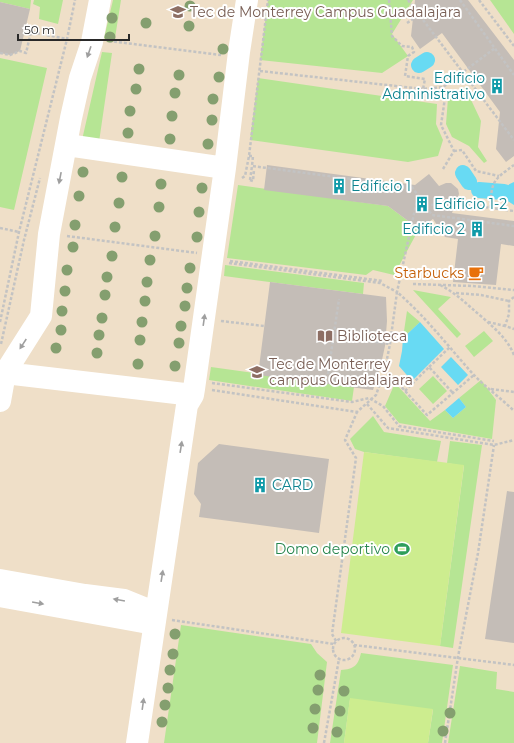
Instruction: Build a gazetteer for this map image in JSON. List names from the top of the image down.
{
  "places": {
    "school or university": ["Tec de Monterrey Campus Guadalajara", "Tec de Monterrey campus Guadalajara"],
    "building": [
      "Edificio Administrativo",
      "Edificio 1",
      "Edificio 1-2",
      "Edificio 2",
      "CARD"
    ],
    "cafe": ["Starbucks"],
    "library": ["Biblioteca"],
    "sports": ["Domo deportivo"]
  },
  "scale_bar": "50 m"
}
